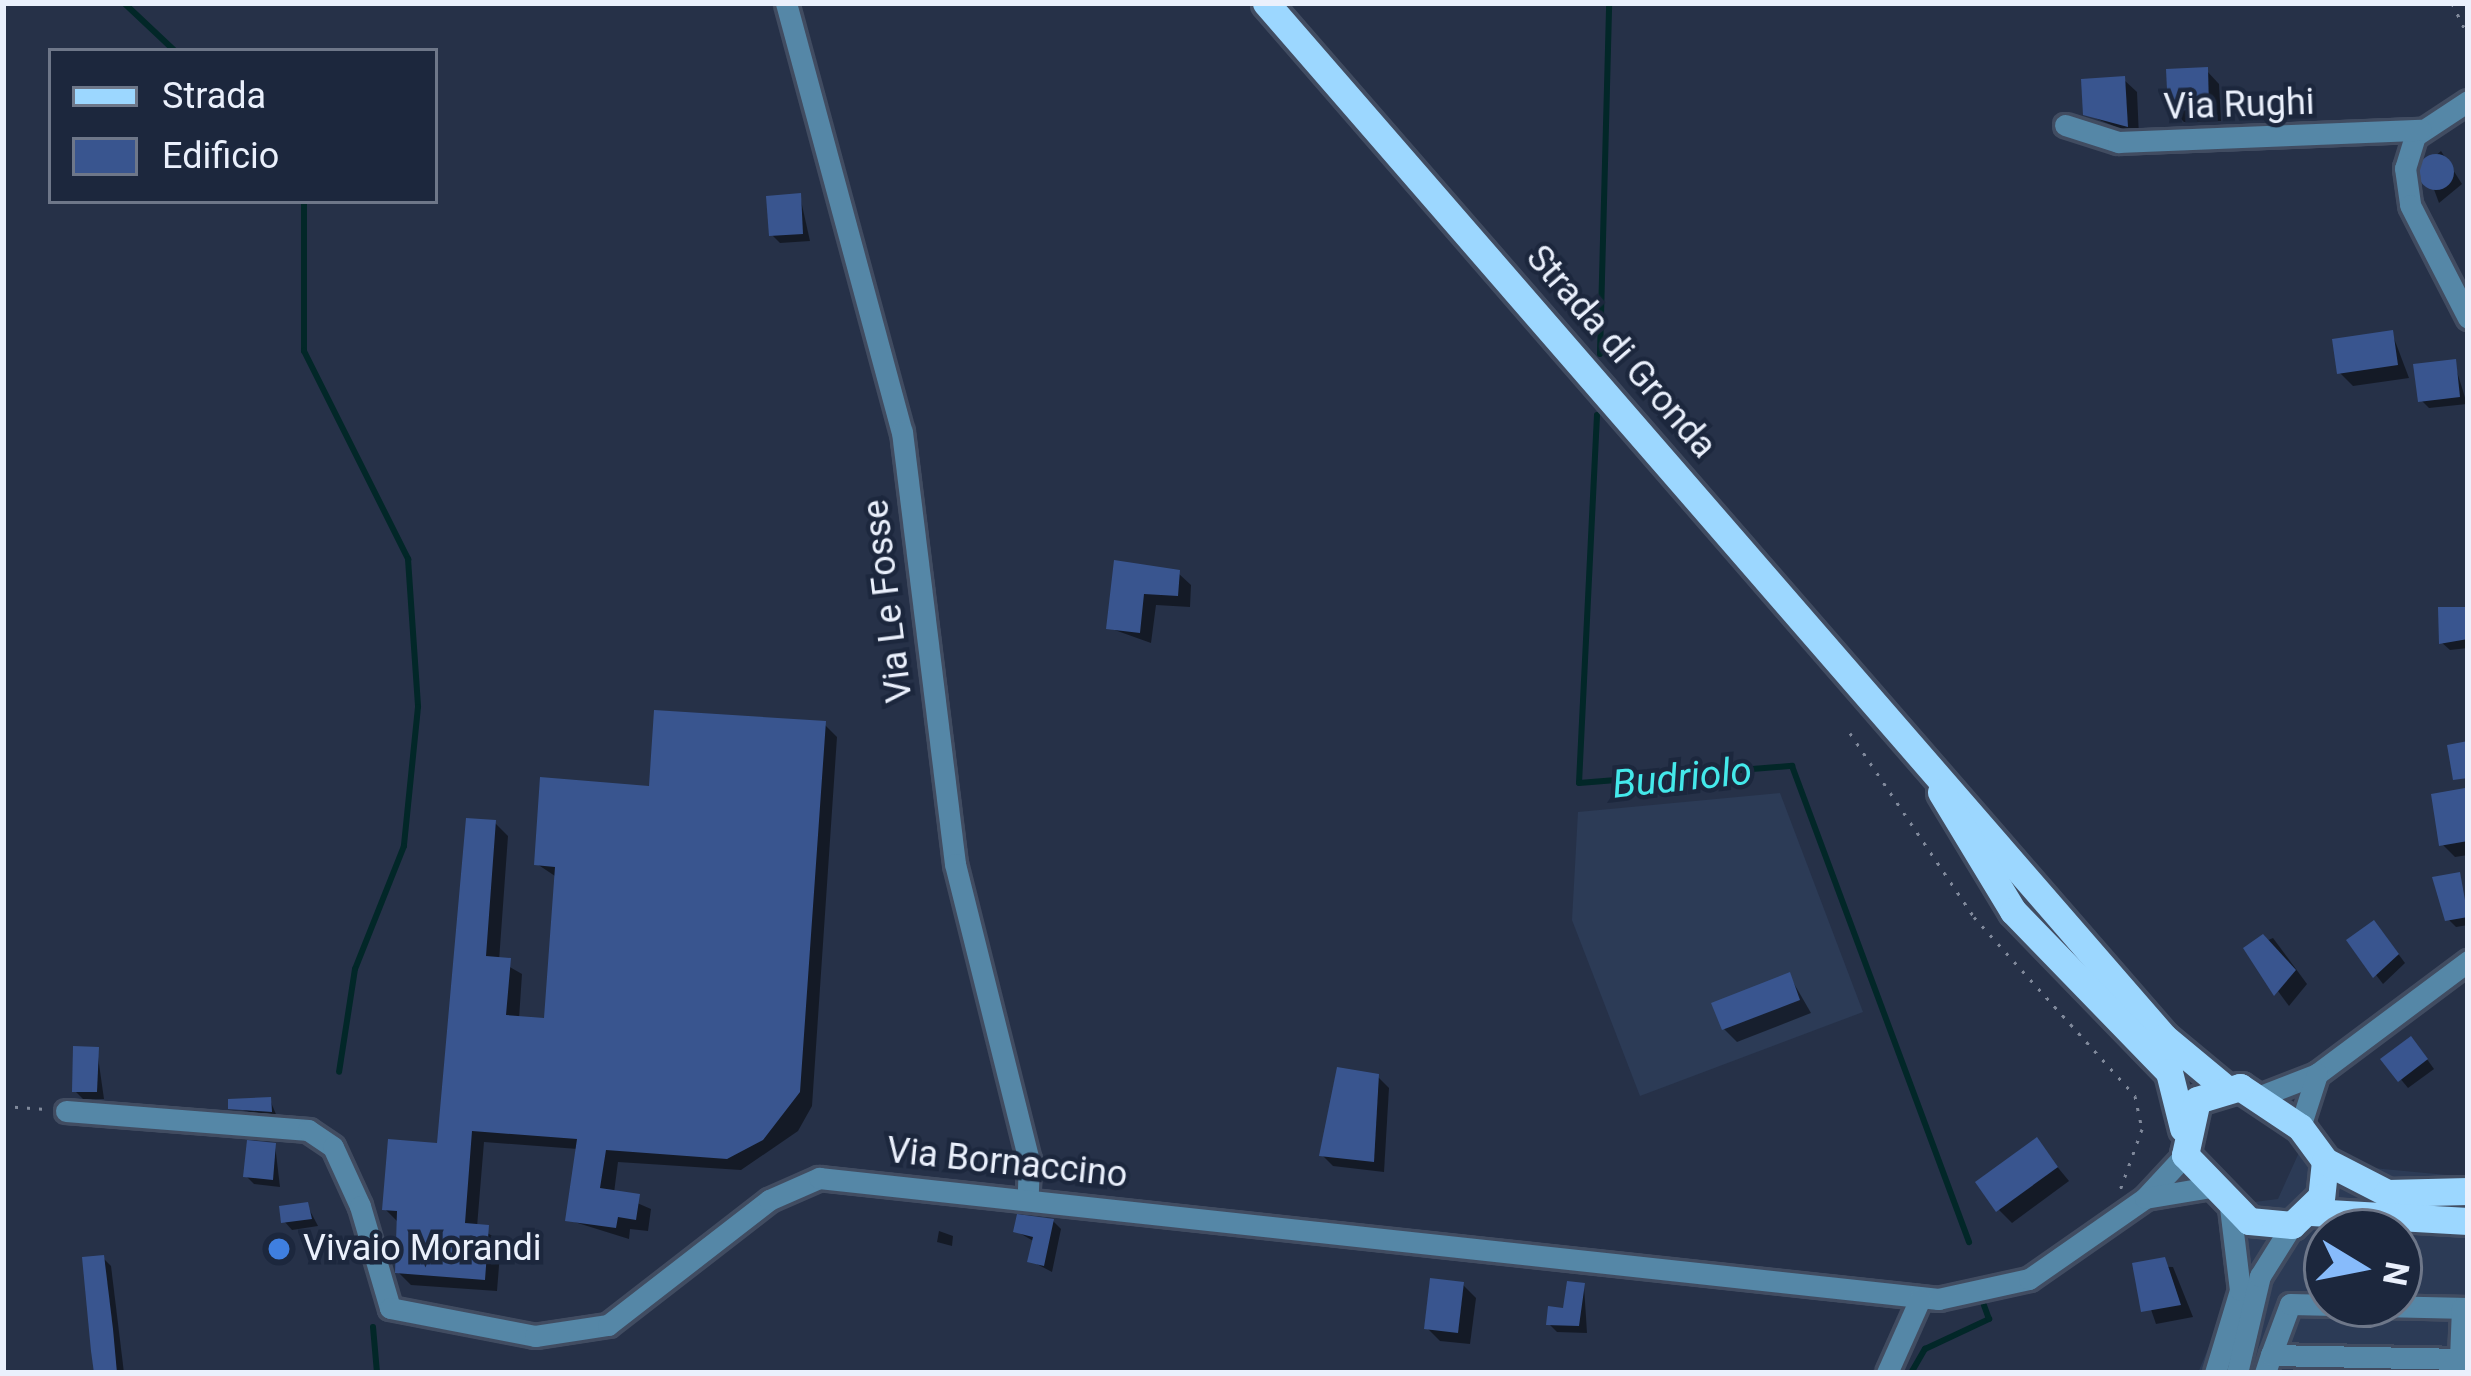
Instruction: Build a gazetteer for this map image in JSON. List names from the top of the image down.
{
  "streets": {
    "main road": ["Strada di Gronda"],
    "street": ["Via Rughi", "Via Le Fosse", "Via Bornaccino"]
  },
  "crossings": [
    ["Strada di Gronda", "Via Bornaccino"],
    ["Via Le Fosse", "Via Bornaccino"]
  ],
  "water": ["Budriolo"],
  "places": ["Vivaio Morandi"],
  "legend": ["Strada", "Edificio"],
  "north": "right"
}
